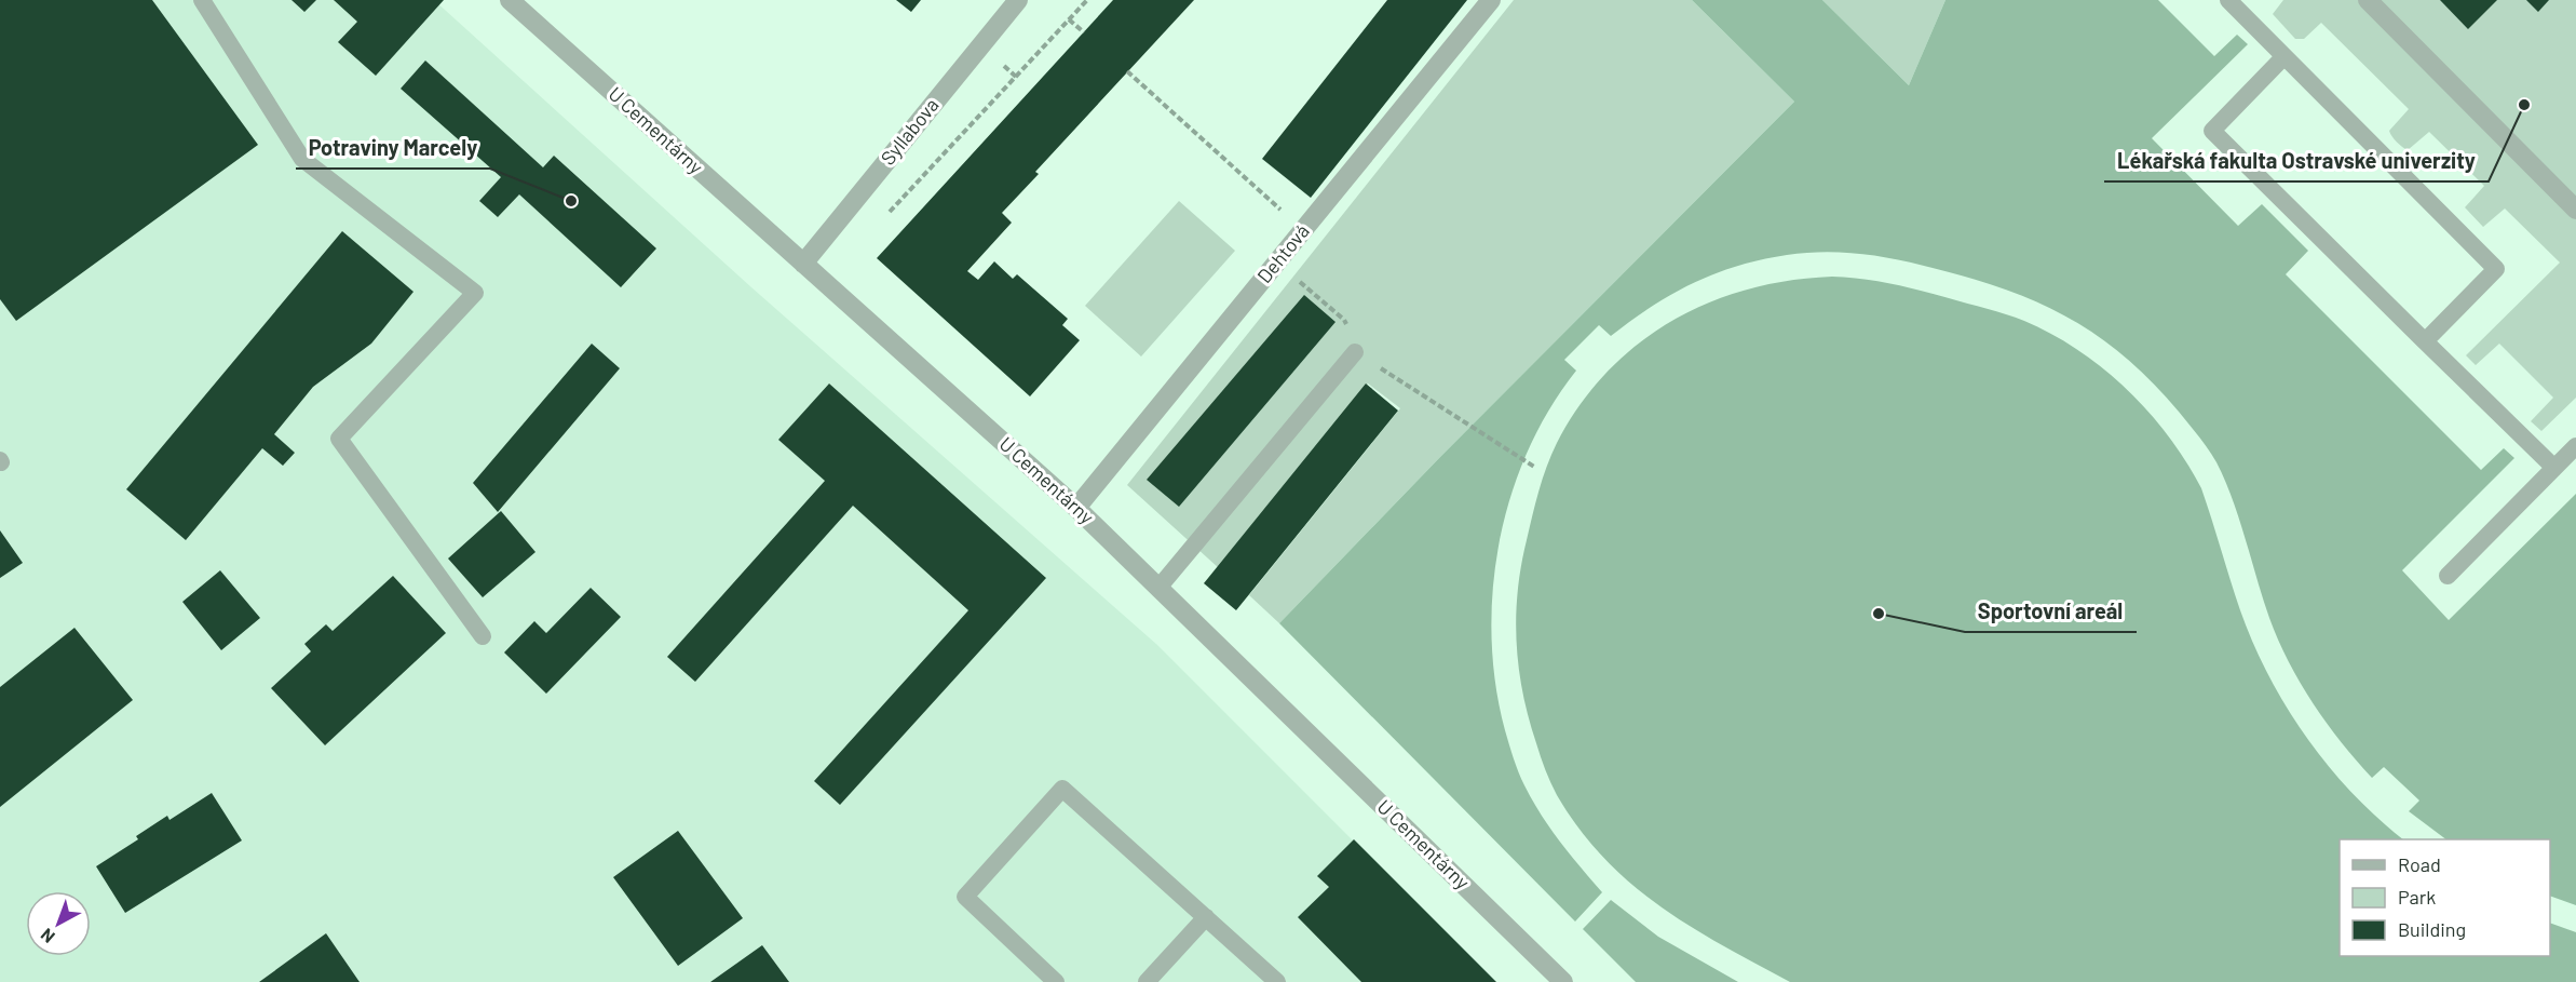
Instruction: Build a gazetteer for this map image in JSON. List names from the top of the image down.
{
  "streets": {
    "street": ["U Cementárny", "Syllabova", "Dehtová"]
  },
  "crossings": [
    ["U Cementárny", "Syllabova"],
    ["U Cementárny", "Dehtová"]
  ],
  "places": ["Lékařská fakulta Ostravské univerzity", "Potraviny Marcely", "Sportovní areál"],
  "legend": ["Road", "Park", "Building"],
  "north": "bottom left"
}
